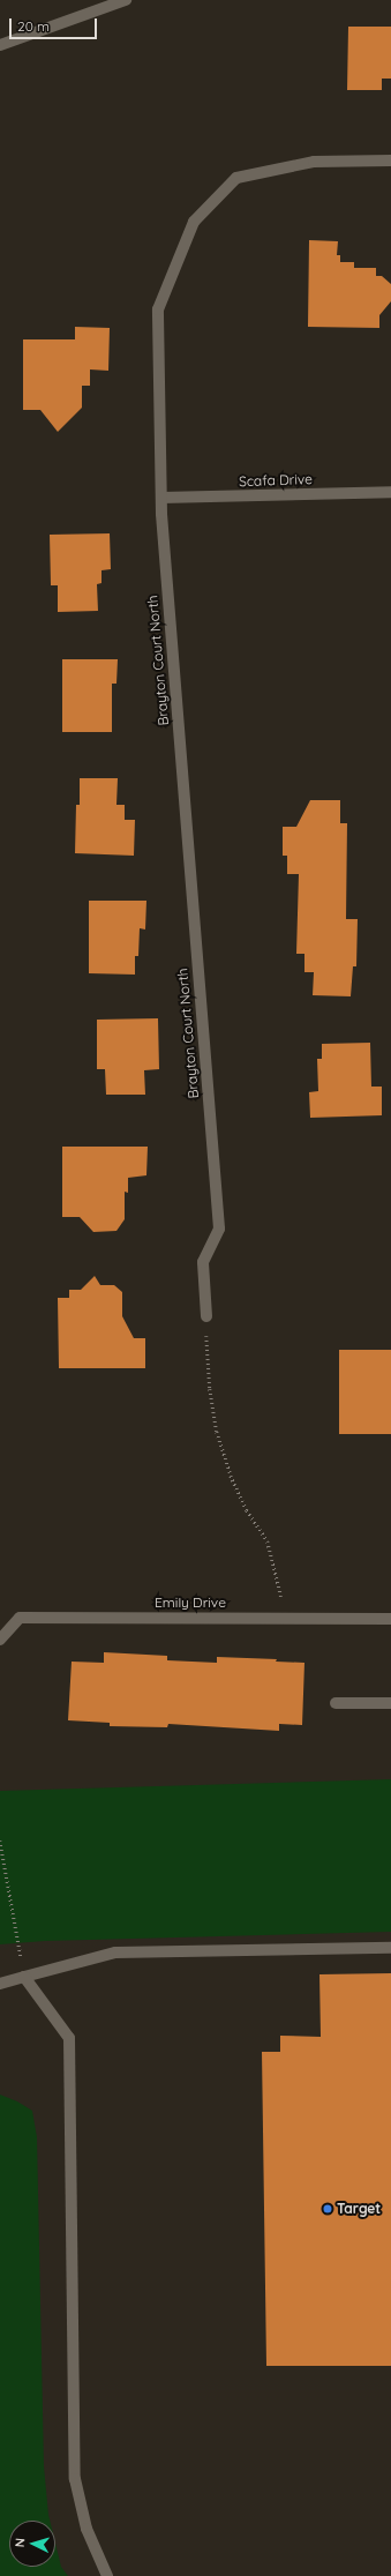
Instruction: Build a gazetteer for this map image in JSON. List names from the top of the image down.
{
  "streets": {
    "street": ["Scafa Drive", "Brayton Court North", "Emily Drive"]
  },
  "crossings": [
    ["Scafa Drive", "Brayton Court North"]
  ],
  "places": ["Target"],
  "scale_bar": "20 m",
  "north": "left"
}
